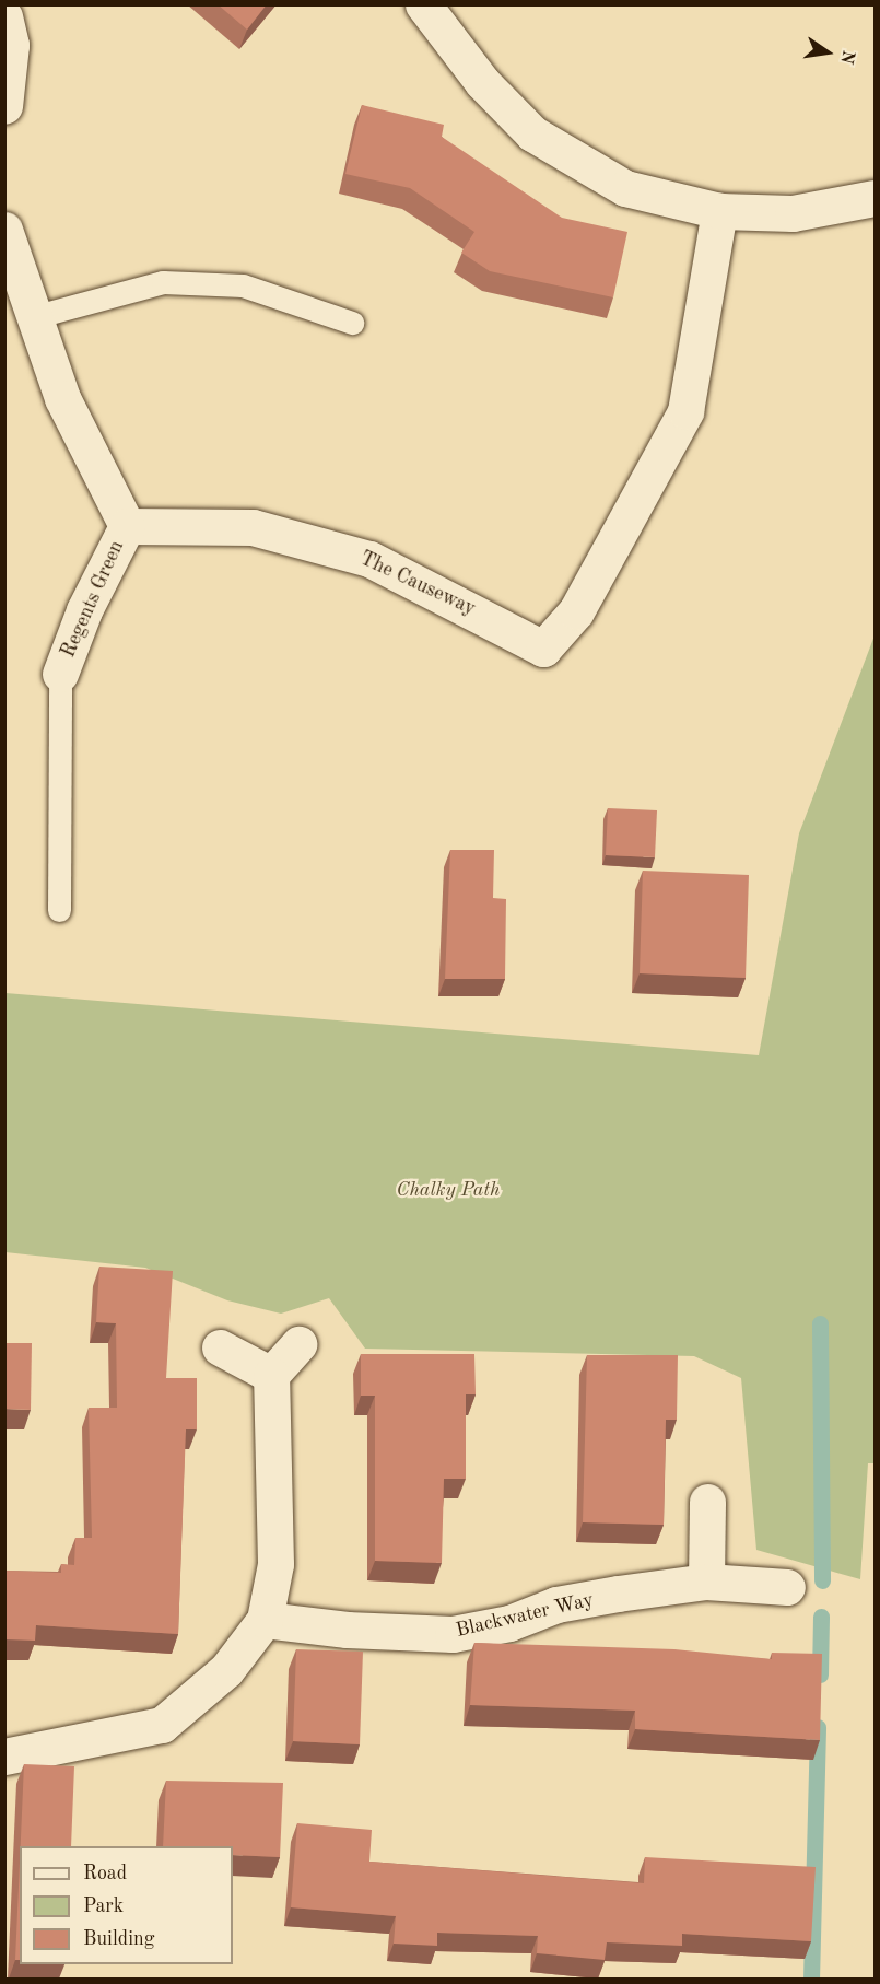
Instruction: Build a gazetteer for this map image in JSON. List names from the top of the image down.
{
  "streets": {
    "street": ["The Causeway", "Regents Green", "Blackwater Way"]
  },
  "crossings": [
    ["The Causeway", "Regents Green"]
  ],
  "parks": ["Chalky Path"],
  "legend": ["Road", "Park", "Building"],
  "north": "right"
}
